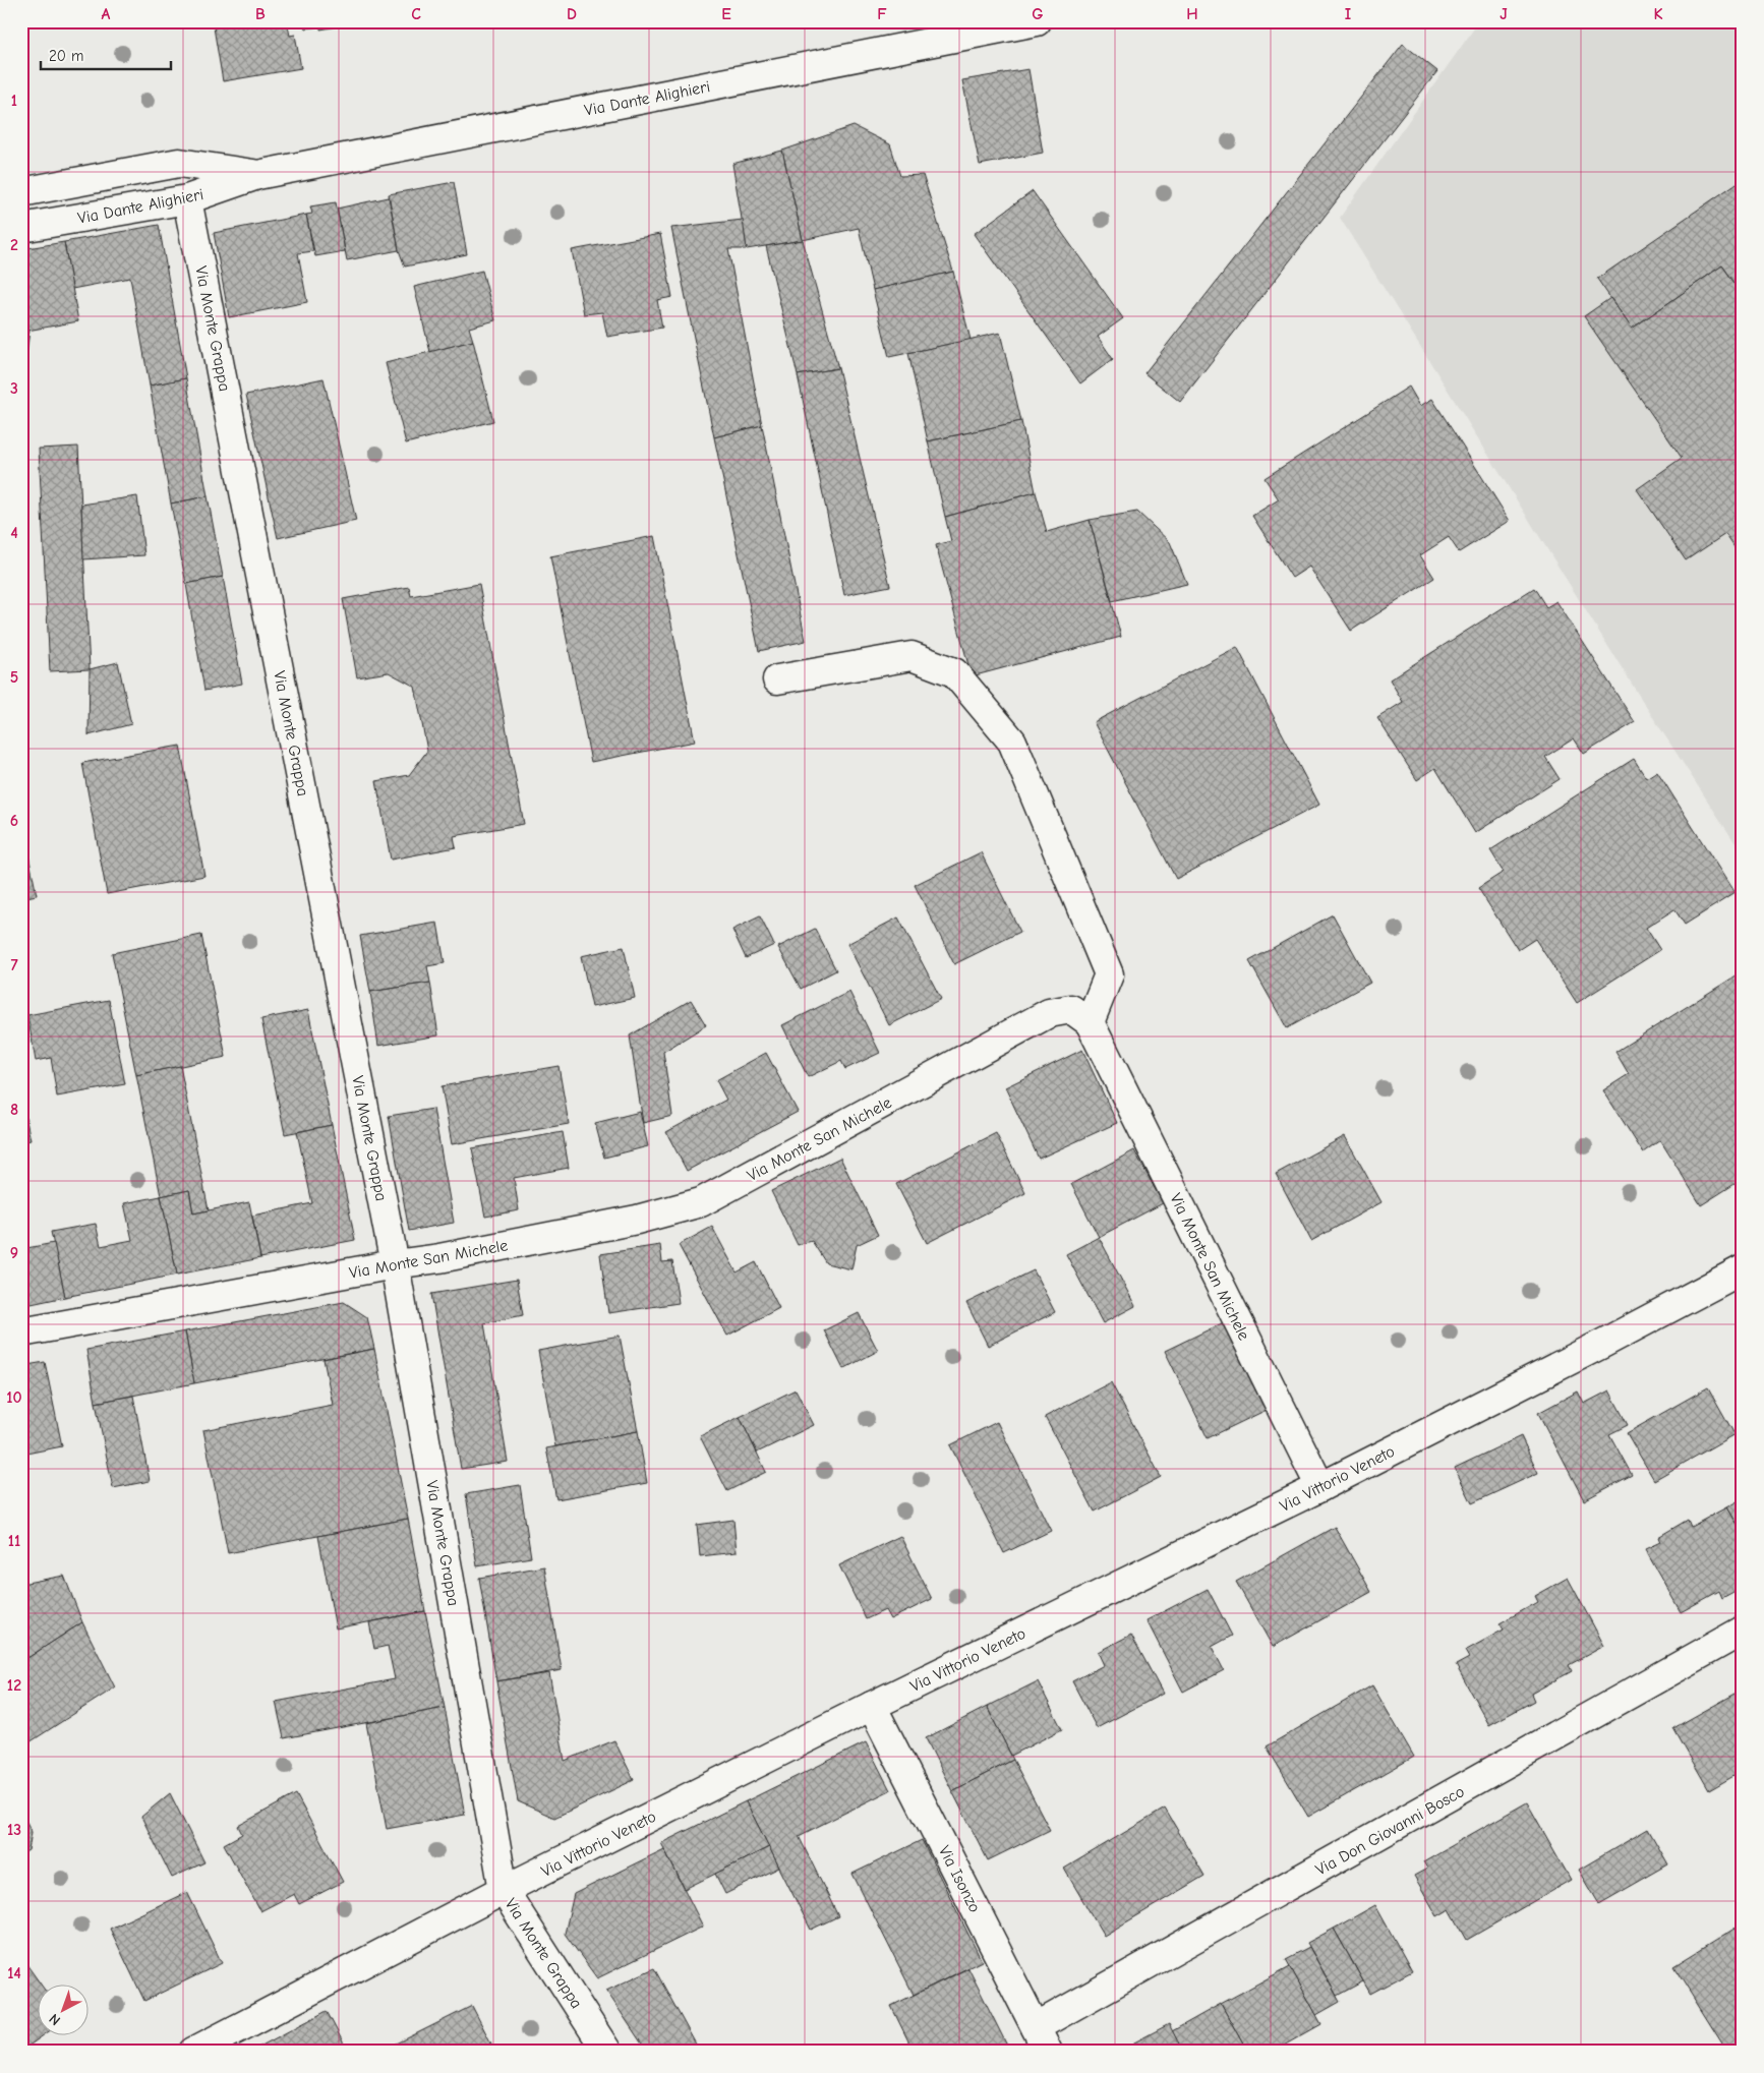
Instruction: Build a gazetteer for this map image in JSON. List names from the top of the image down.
{
  "streets": {
    "street": [
      "Via Dante Alighieri",
      "Via Monte Grappa",
      "Via Monte San Michele",
      "Via Vittorio Veneto",
      "Via Don Giovanni Bosco",
      "Via Isonzo"
    ]
  },
  "crossings": [
    ["Via Dante Alighieri", "Via Monte Grappa"],
    ["Via Monte Grappa", "Via Monte San Michele"],
    ["Via Monte Grappa", "Via Vittorio Veneto"],
    ["Via Monte San Michele", "Via Vittorio Veneto"],
    ["Via Vittorio Veneto", "Via Isonzo"],
    ["Via Don Giovanni Bosco", "Via Isonzo"]
  ],
  "scale_bar": "20 m",
  "north": "bottom left",
  "grid": {
    "columns": [
      "A",
      "B",
      "C",
      "D",
      "E",
      "F",
      "G",
      "H",
      "I",
      "J",
      "K"
    ],
    "rows": [
      "1",
      "2",
      "3",
      "4",
      "5",
      "6",
      "7",
      "8",
      "9",
      "10",
      "11",
      "12",
      "13",
      "14"
    ]
  }
}
